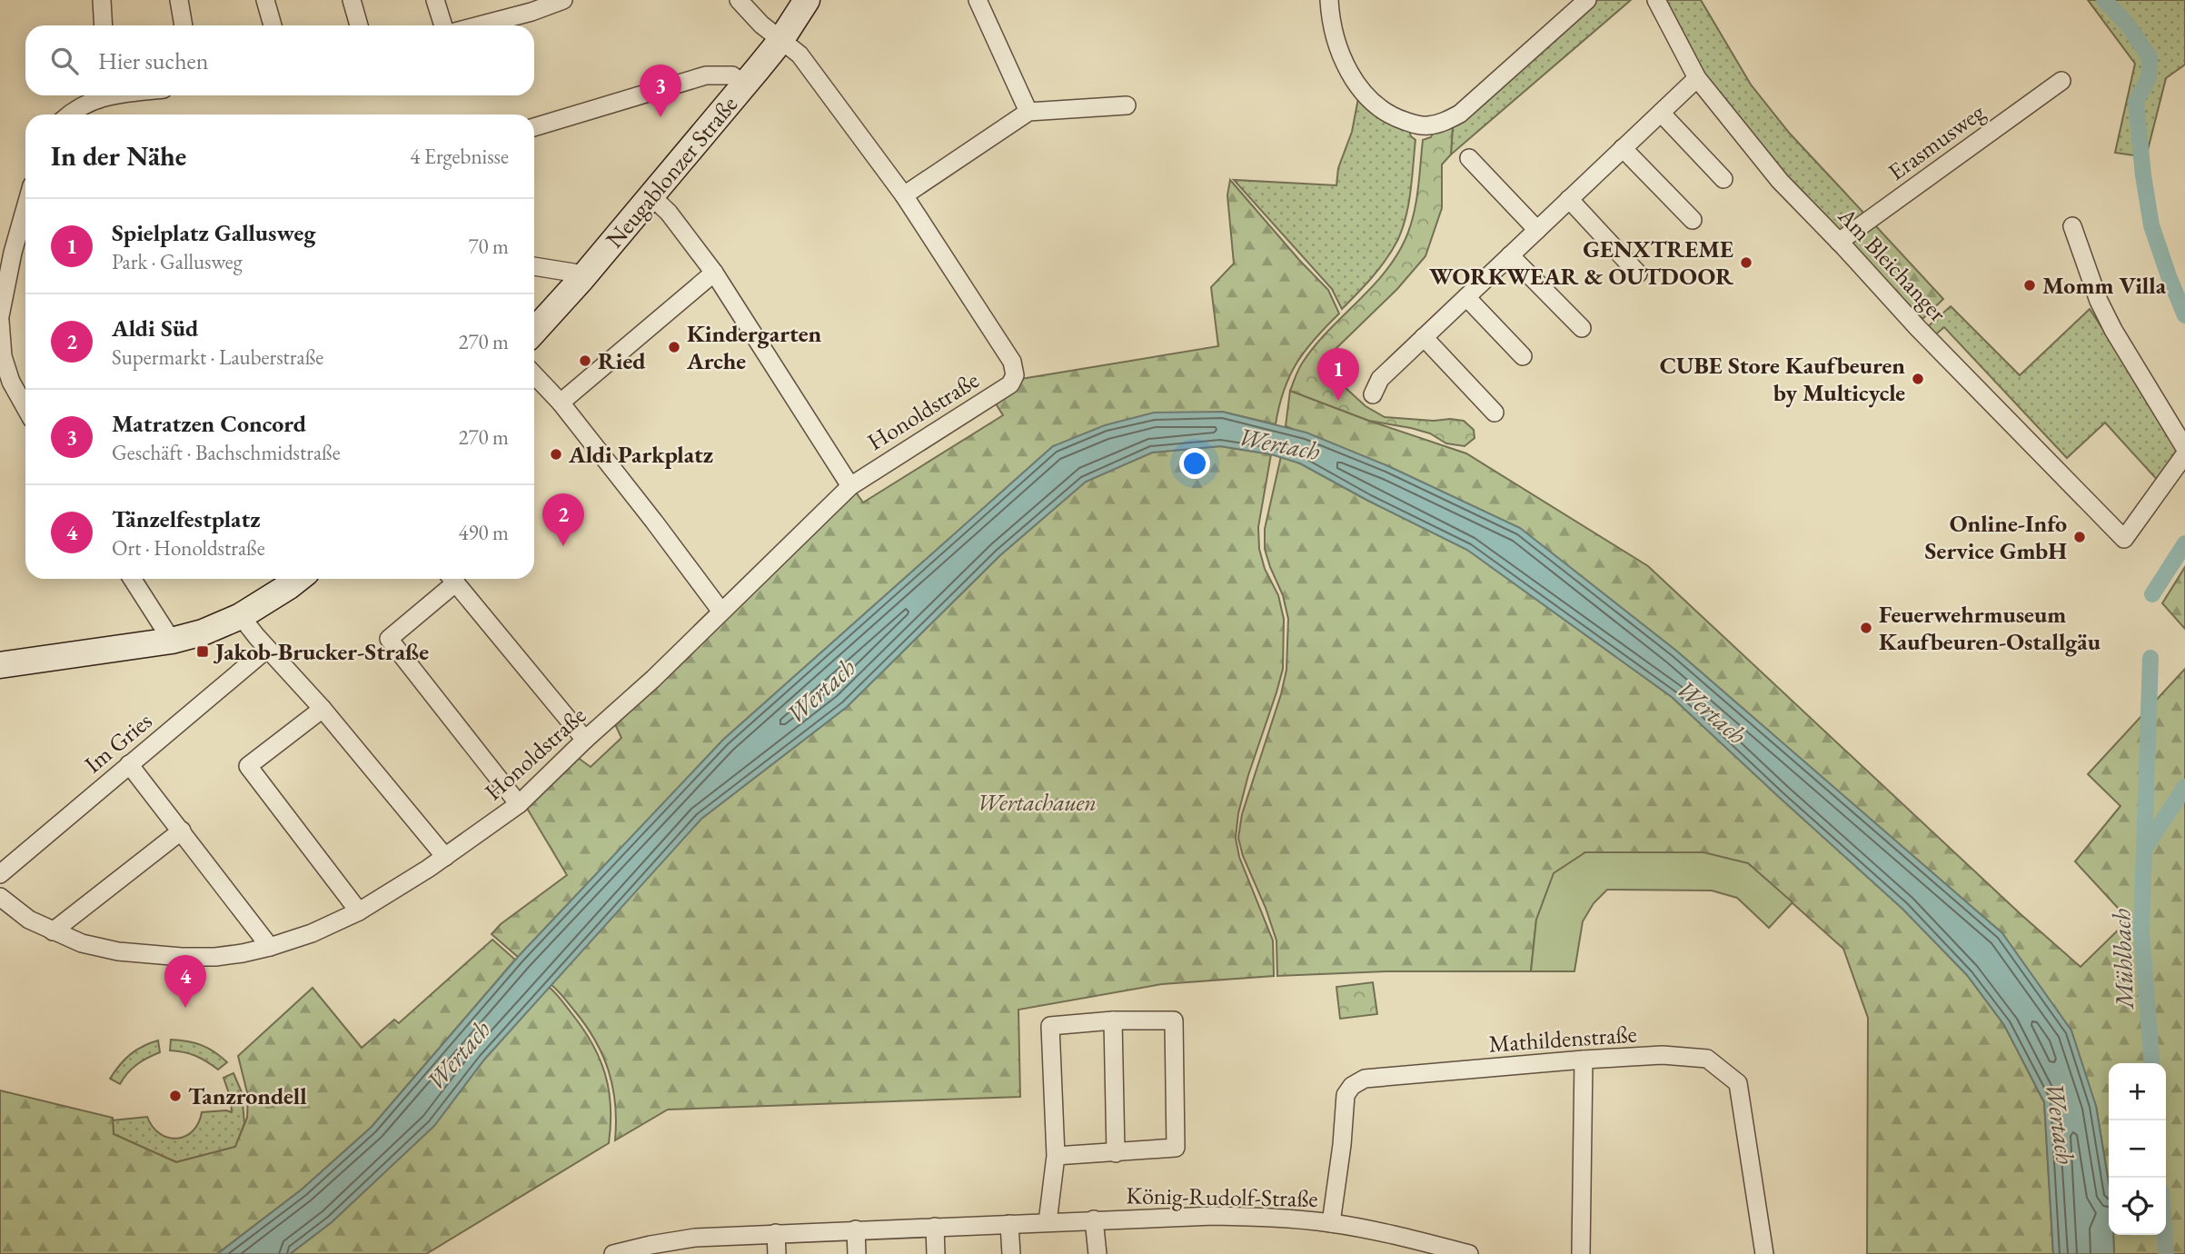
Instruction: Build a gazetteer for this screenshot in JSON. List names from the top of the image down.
{
  "streets": {
    "street": [
      "Erasmusweg",
      "Neugablonzer Straße",
      "Am Bleichanger",
      "Honoldstraße",
      "Im Gries",
      "Mathildenstraße",
      "König-Rudolf-Straße"
    ]
  },
  "crossings": [
    ["Erasmusweg", "Am Bleichanger"],
    ["Mathildenstraße", "König-Rudolf-Straße"]
  ],
  "water": ["Wertach", "Mühlbach"],
  "parks": ["Wertachauen"],
  "places": {
    "other": [
      "GENXTREME WORKWEAR & OUTDOOR",
      "Momm Villa",
      "Kindergarten Arche",
      "Ried",
      "CUBE Store Kaufbeuren by Multicycle",
      "Aldi Parkplatz",
      "Online-Info Service GmbH",
      "Feuerwehrmuseum Kaufbeuren-Ostallgäu",
      "Tanzrondell"
    ],
    "transit": ["Jakob-Brucker-Straße"]
  },
  "page": {
    "search": "Hier suchen",
    "pins": [
      "3",
      "1",
      "2",
      "4"
    ],
    "heading": ["In der Nähe", "4 Ergebnisse"],
    "list": [
      {
        "mark": "1",
        "name": "Spielplatz Gallusweg",
        "note": "Park · Gallusweg",
        "value": "70 m"
      },
      {
        "mark": "2",
        "name": "Aldi Süd",
        "note": "Supermarkt · Lauberstraße",
        "value": "270 m"
      },
      {
        "mark": "3",
        "name": "Matratzen Concord",
        "note": "Geschäft · Bachschmidstraße",
        "value": "270 m"
      },
      {
        "mark": "4",
        "name": "Tänzelfestplatz",
        "note": "Ort · Honoldstraße",
        "value": "490 m"
      }
    ],
    "map_buttons": ["+", "−"]
  }
}
